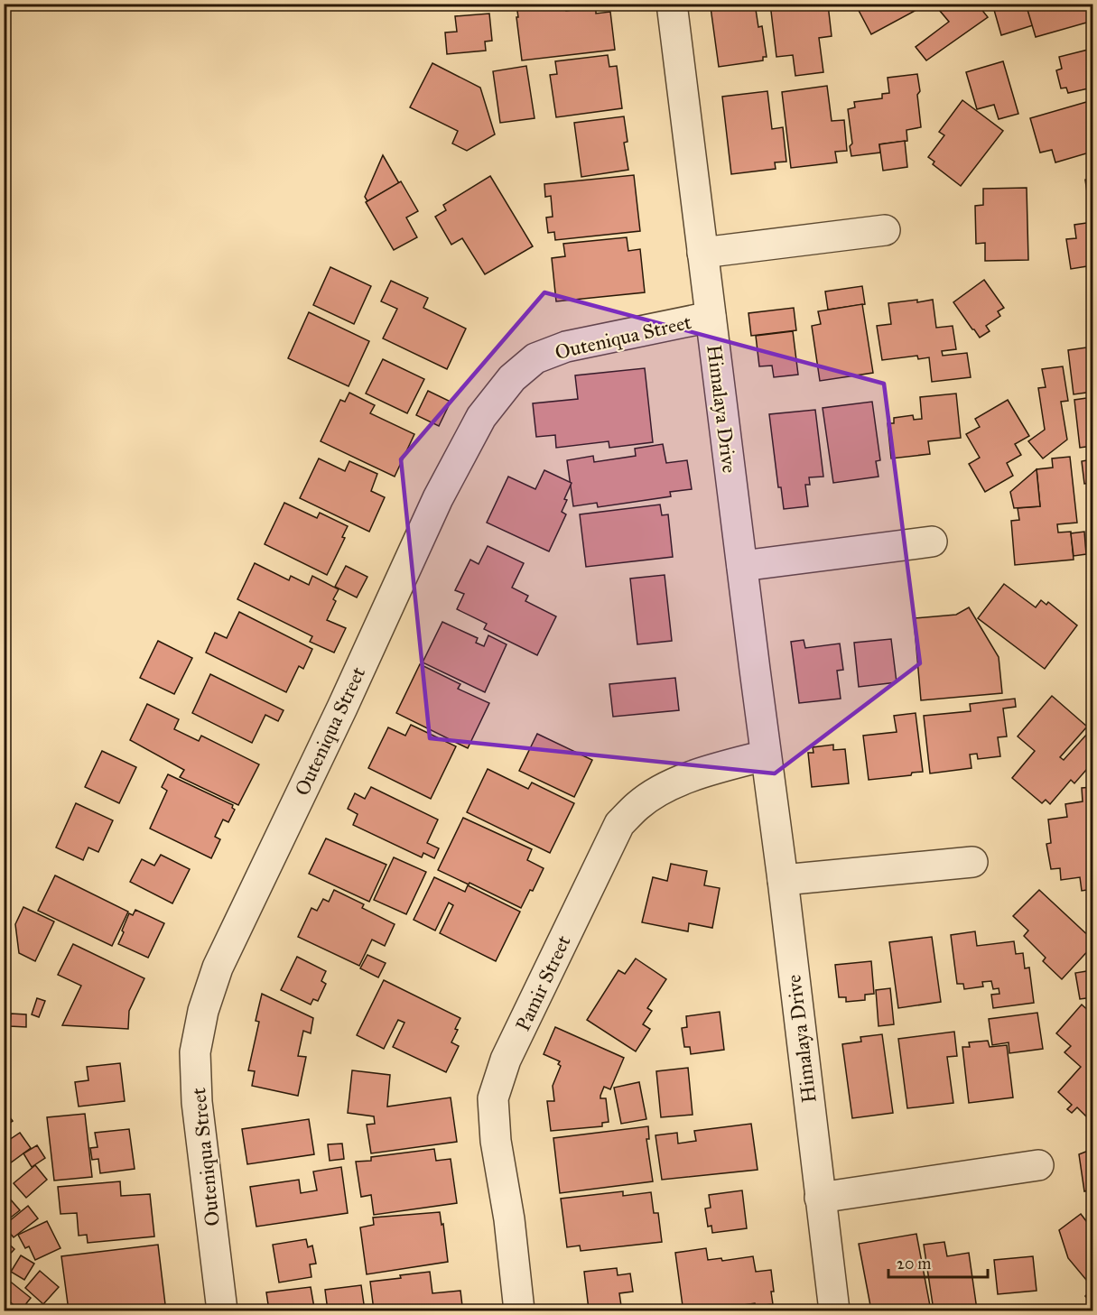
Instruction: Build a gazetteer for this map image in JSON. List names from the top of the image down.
{
  "streets": {
    "street": ["Outeniqua Street", "Himalaya Drive", "Pamir Street"]
  },
  "crossings": [
    ["Outeniqua Street", "Himalaya Drive"],
    ["Himalaya Drive", "Pamir Street"]
  ],
  "scale_bar": "20 m"
}
